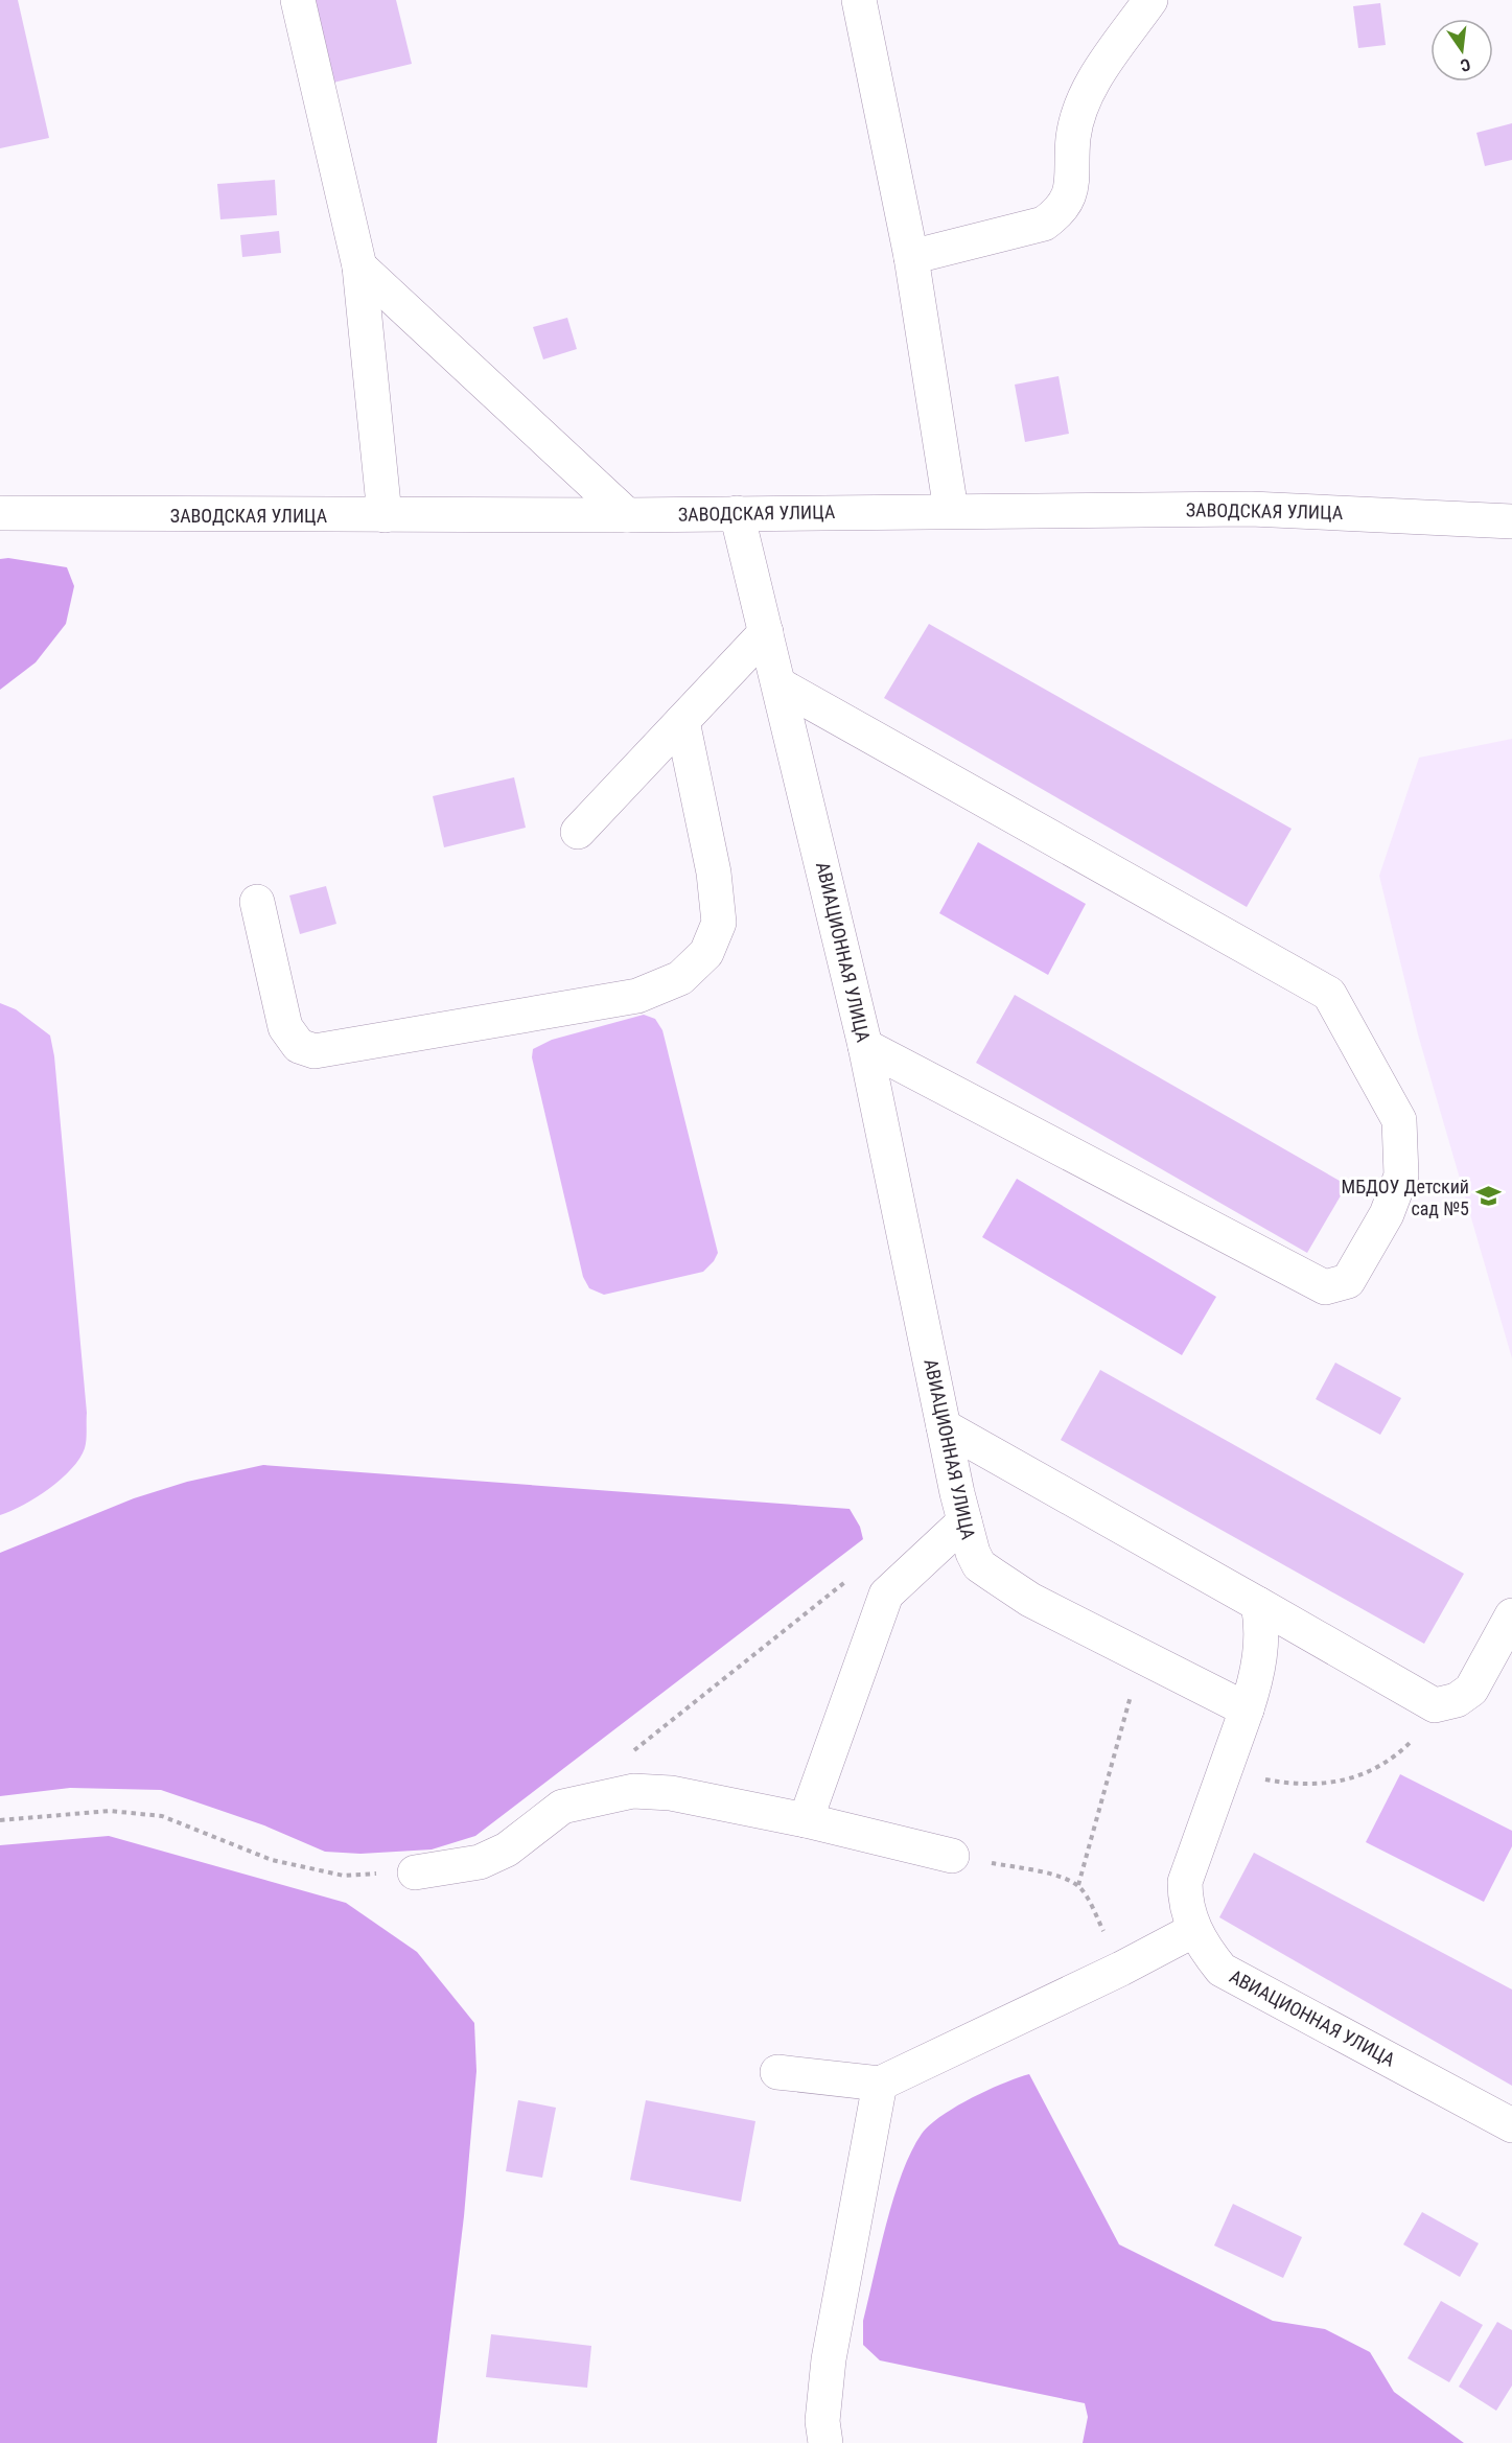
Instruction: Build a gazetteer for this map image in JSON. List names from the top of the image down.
{
  "streets": {
    "street": ["ЗАВОДСКАЯ УЛИЦА", "АВИАЦИОННАЯ УЛИЦА"]
  },
  "crossings": [
    ["ЗАВОДСКАЯ УЛИЦА", "АВИАЦИОННАЯ УЛИЦА"]
  ],
  "places": {
    "school or university": ["МБДОУ Детский сад №5"]
  },
  "north": "bottom"
}
